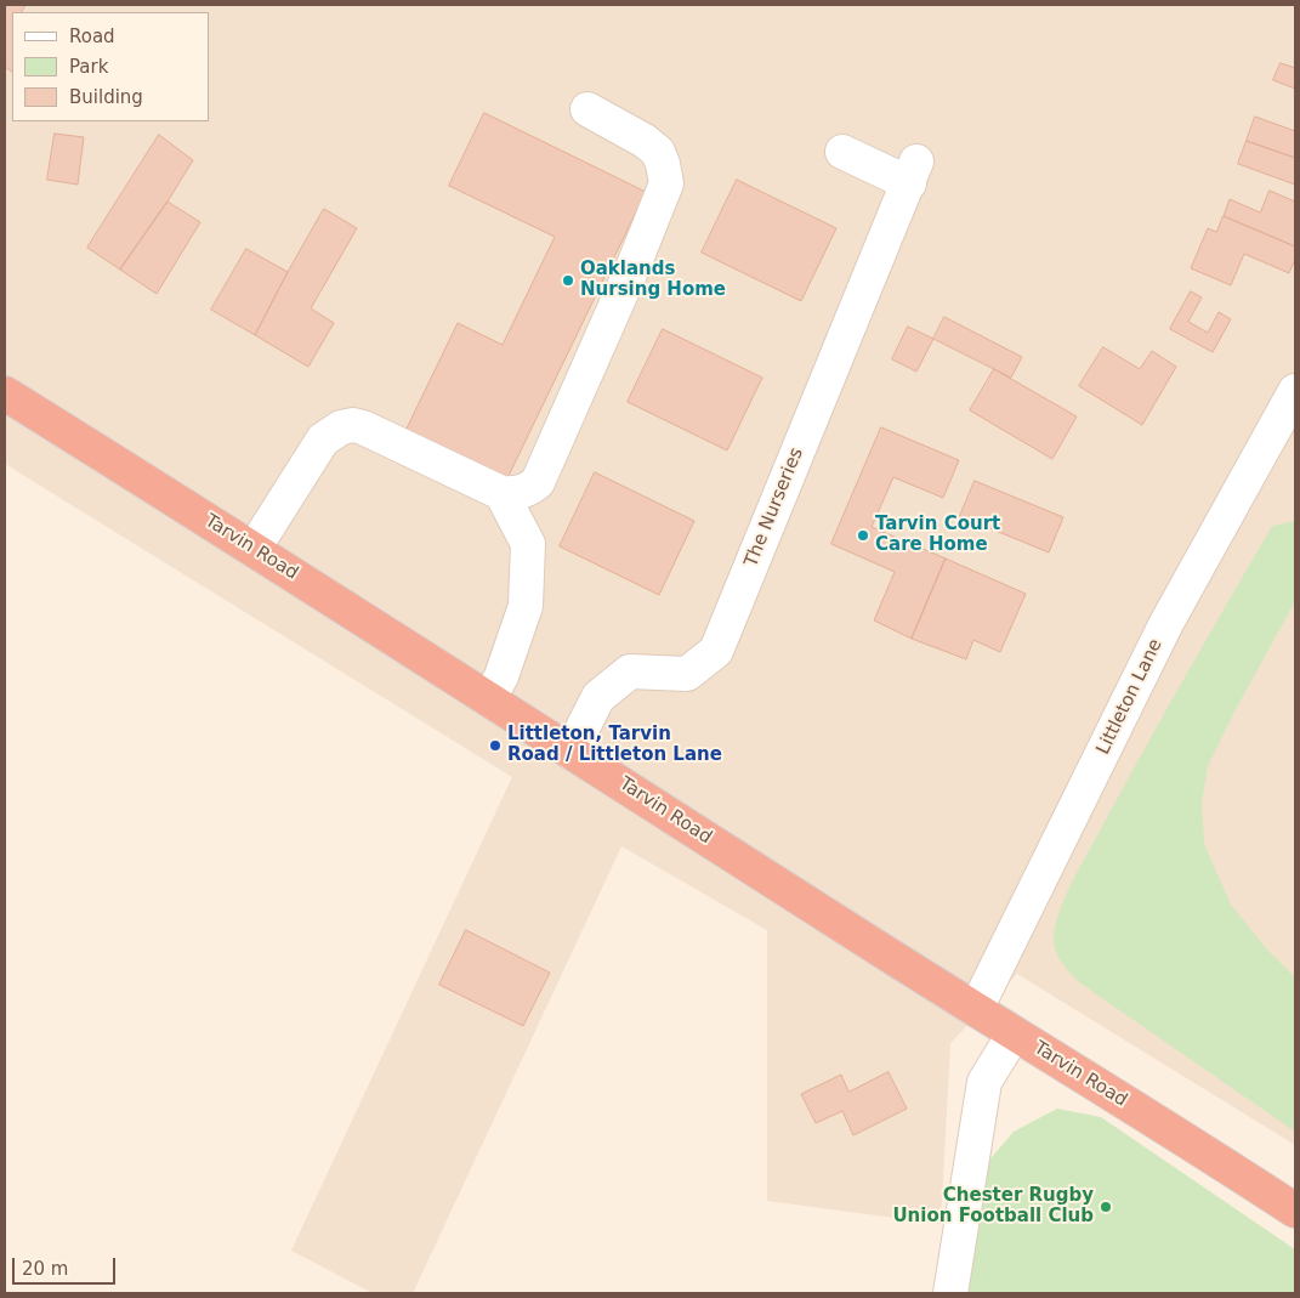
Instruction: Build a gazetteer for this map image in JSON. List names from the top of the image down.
{
  "streets": {
    "highway": ["Tarvin Road"],
    "street": ["The Nurseries", "Littleton Lane"]
  },
  "crossings": [
    ["The Nurseries", "Tarvin Road"],
    ["Tarvin Road", "Littleton Lane"]
  ],
  "places": [
    "Oaklands Nursing Home",
    "Tarvin Court Care Home",
    "Littleton, Tarvin Road / Littleton Lane",
    "Chester Rugby Union Football Club"
  ],
  "legend": ["Road", "Park", "Building"],
  "scale_bar": "20 m"
}
